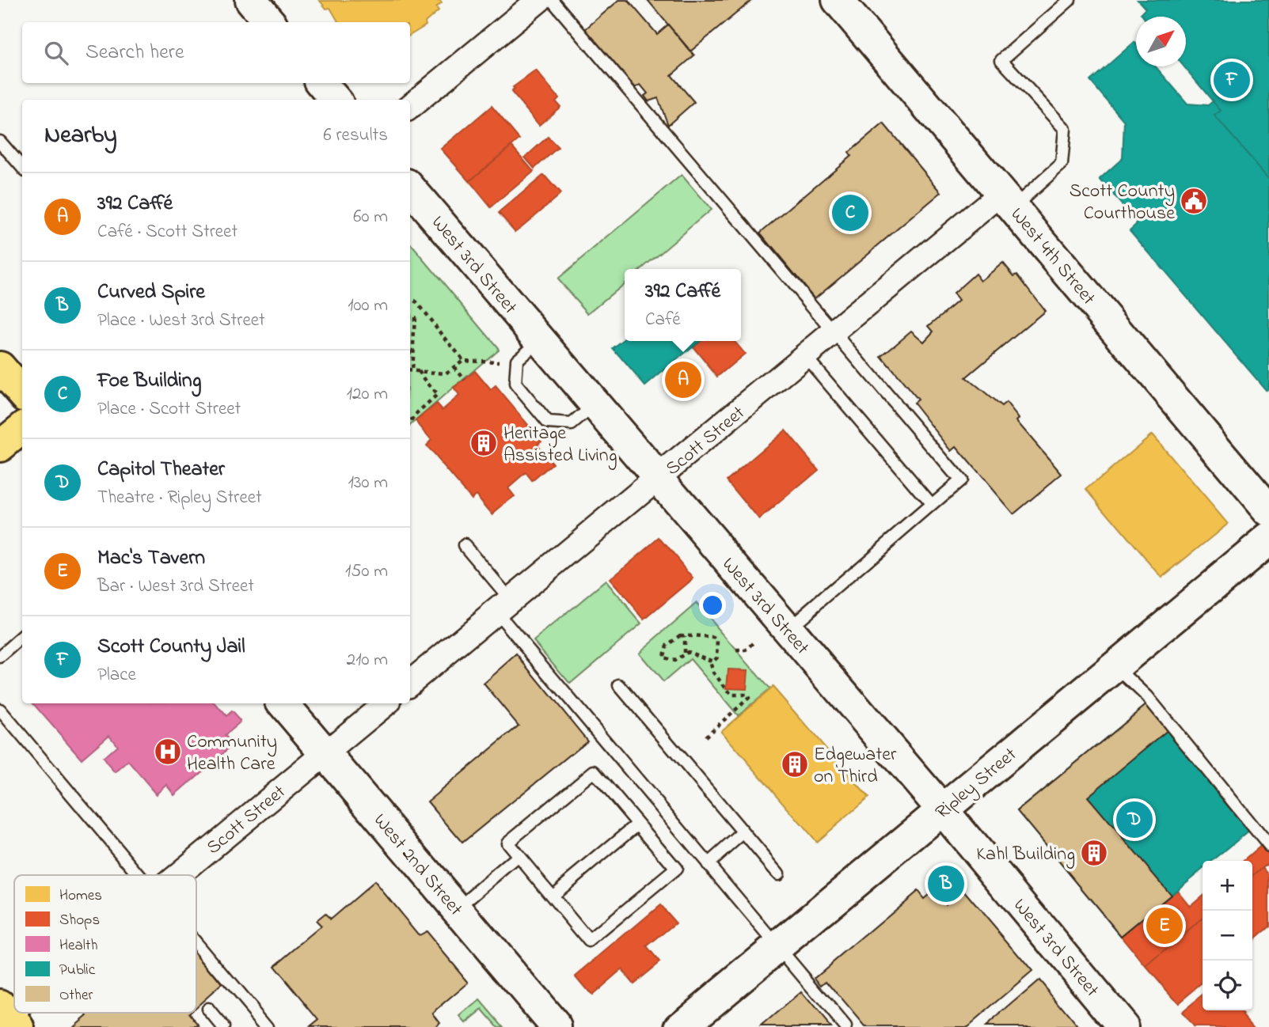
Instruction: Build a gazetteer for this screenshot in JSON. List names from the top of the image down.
{
  "streets": {
    "street": [
      "West 4th Street",
      "West 3rd Street",
      "Scott Street",
      "Ripley Street",
      "West 2nd Street"
    ]
  },
  "crossings": [
    ["West 4th Street", "Scott Street"],
    ["West 3rd Street", "Scott Street"],
    ["West 3rd Street", "Ripley Street"],
    ["Scott Street", "West 2nd Street"]
  ],
  "places": {
    "public building": ["Scott County Courthouse"],
    "building": ["Heritage Assisted Living", "Edgewater on Third", "Kahl Building"],
    "hospital": ["Community Health Care"]
  },
  "legend": [
    "Homes",
    "Shops",
    "Health",
    "Public",
    "Other"
  ],
  "north": "top right",
  "page": {
    "search": "Search here",
    "pins": [
      "F",
      "C",
      "A",
      "D",
      "B",
      "E"
    ],
    "heading": ["Nearby", "6 results"],
    "list": [
      {
        "mark": "A",
        "name": "392 Caffé",
        "note": "Café · Scott Street",
        "value": "60 m"
      },
      {
        "mark": "B",
        "name": "Curved Spire",
        "note": "Place · West 3rd Street",
        "value": "100 m"
      },
      {
        "mark": "C",
        "name": "Foe Building",
        "note": "Place · Scott Street",
        "value": "120 m"
      },
      {
        "mark": "D",
        "name": "Capitol Theater",
        "note": "Theatre · Ripley Street",
        "value": "130 m"
      },
      {
        "mark": "E",
        "name": "Mac's Tavern",
        "note": "Bar · West 3rd Street",
        "value": "150 m"
      },
      {
        "mark": "F",
        "name": "Scott County Jail",
        "note": "Place",
        "value": "210 m"
      }
    ],
    "popup": ["392 Caffé", "Café"],
    "map_buttons": ["+", "−"]
  }
}
